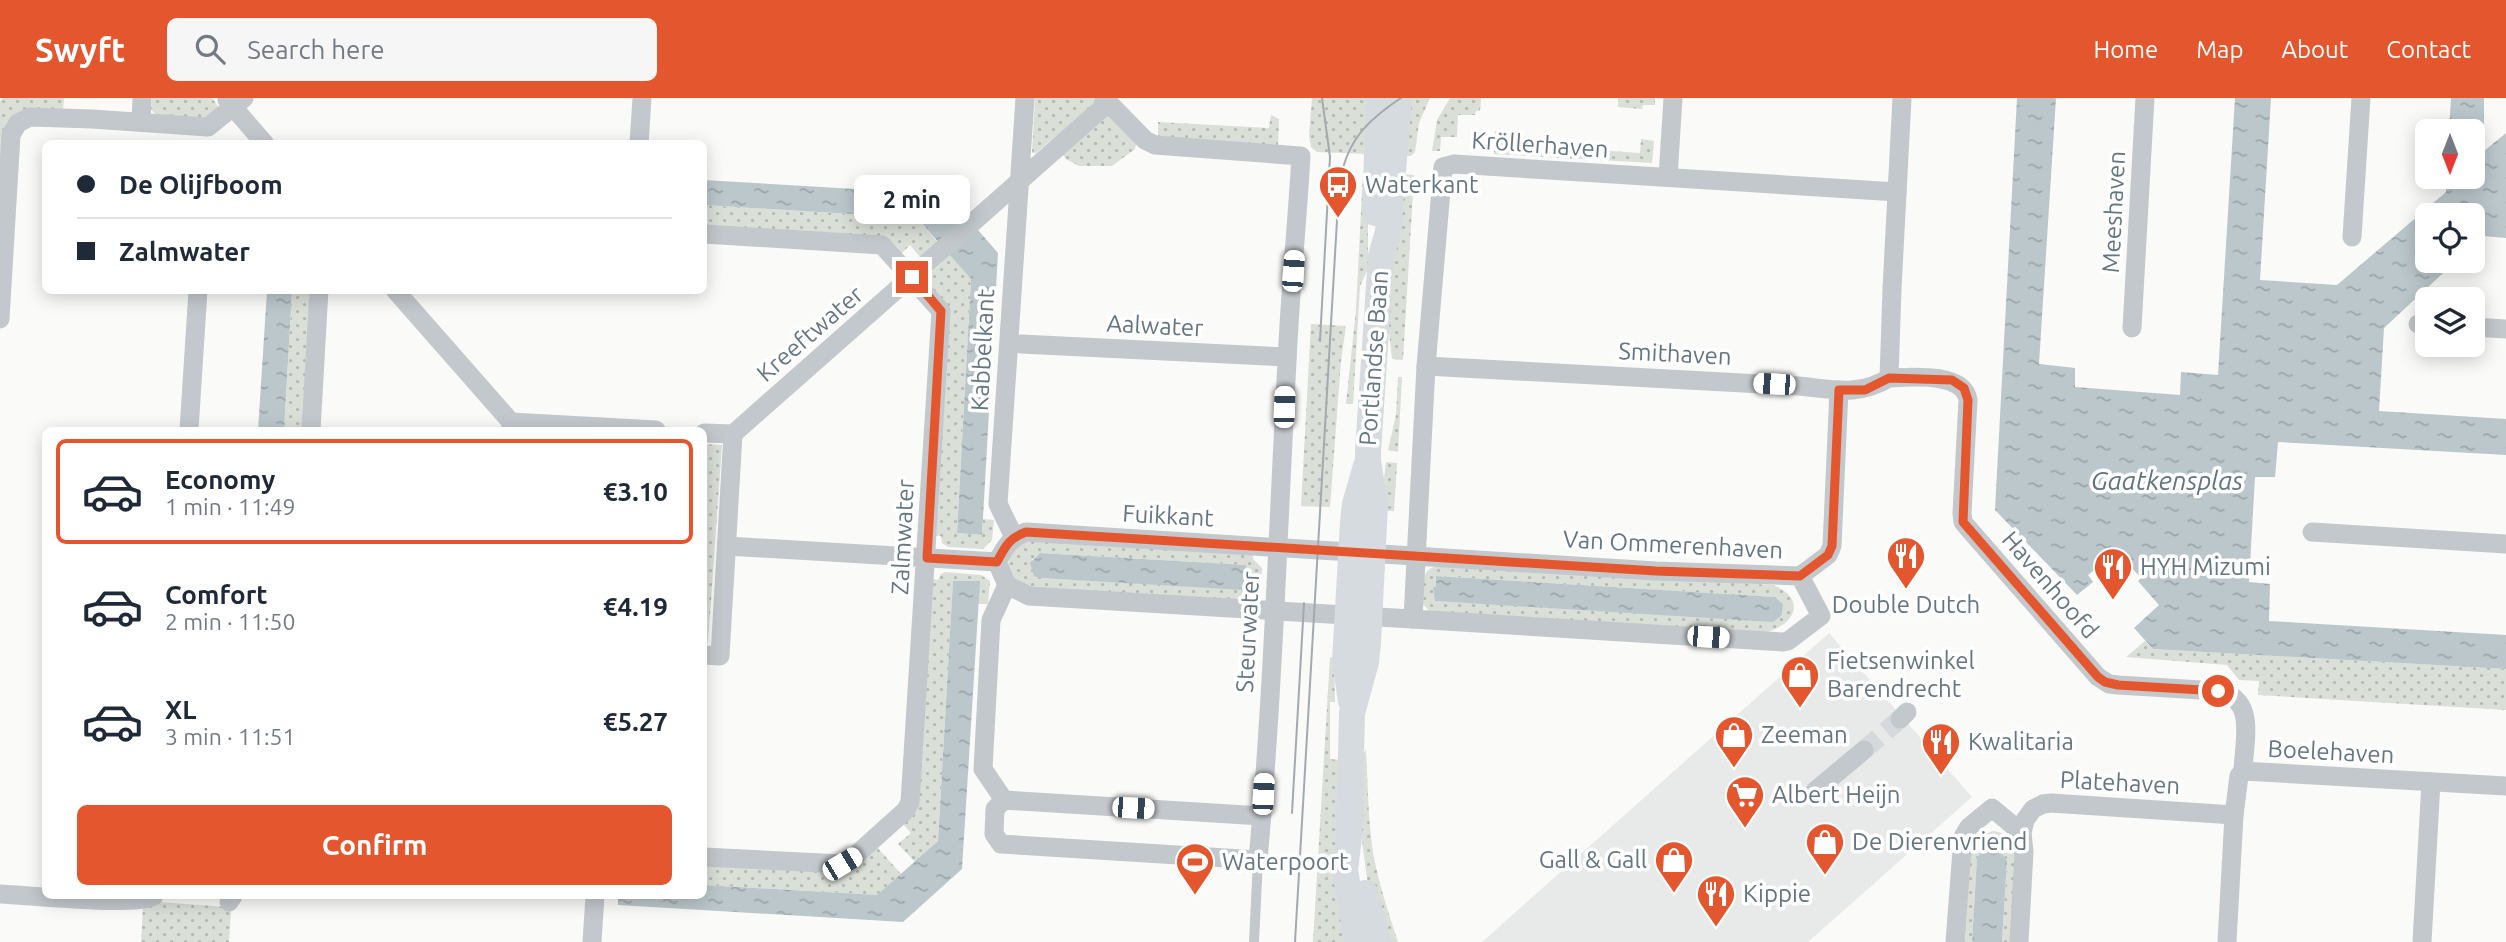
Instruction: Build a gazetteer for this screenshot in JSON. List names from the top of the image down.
{
  "streets": {
    "street": [
      "Kröllerhaven",
      "Meeshaven",
      "Aalwater",
      "Kreeftwater",
      "Kabbelkant",
      "Smithaven",
      "Portlandse Baan",
      "Fuikkant",
      "Zalmwater",
      "Van Ommerenhaven",
      "Havenhoofd",
      "Steurwater",
      "Boelehaven",
      "Platehaven"
    ]
  },
  "crossings": [
    ["Kröllerhaven", "Smithaven"],
    ["Kröllerhaven", "Van Ommerenhaven"],
    ["Aalwater", "Steurwater"],
    ["Kreeftwater", "Kabbelkant"],
    ["Kreeftwater", "Zalmwater"],
    ["Kreeftwater", "Steurwater"],
    ["Kabbelkant", "Fuikkant"],
    ["Smithaven", "Havenhoofd"],
    ["Portlandse Baan", "Fuikkant"],
    ["Portlandse Baan", "Van Ommerenhaven"],
    ["Fuikkant", "Van Ommerenhaven"],
    ["Fuikkant", "Steurwater"],
    ["Havenhoofd", "Boelehaven"],
    ["Boelehaven", "Platehaven"]
  ],
  "water": ["Gaatkensplas"],
  "places": {
    "bus stop": ["Waterkant"],
    "restaurant": [
      "Double Dutch",
      "HYH Mizumi",
      "Kwalitaria",
      "Kippie"
    ],
    "shop": [
      "Fietsenwinkel Barendrecht",
      "Zeeman",
      "De Dierenvriend",
      "Gall & Gall"
    ],
    "supermarket": ["Albert Heijn"],
    "sports": ["Waterpoort"]
  },
  "north": "bottom",
  "page": {
    "header": "Swyft",
    "search": "Search here",
    "nav": [
      "Home",
      "Map",
      "About",
      "Contact"
    ],
    "banner": ["De Olijfboom", "Zalmwater"],
    "bubble": "2 min",
    "list": [
      {
        "name": "Economy",
        "note": "1 min · 11:49",
        "value": "€3.10"
      },
      {
        "name": "Comfort",
        "note": "2 min · 11:50",
        "value": "€4.19"
      },
      {
        "name": "XL",
        "note": "3 min · 11:51",
        "value": "€5.27"
      }
    ],
    "buttons": "Confirm"
  }
}
